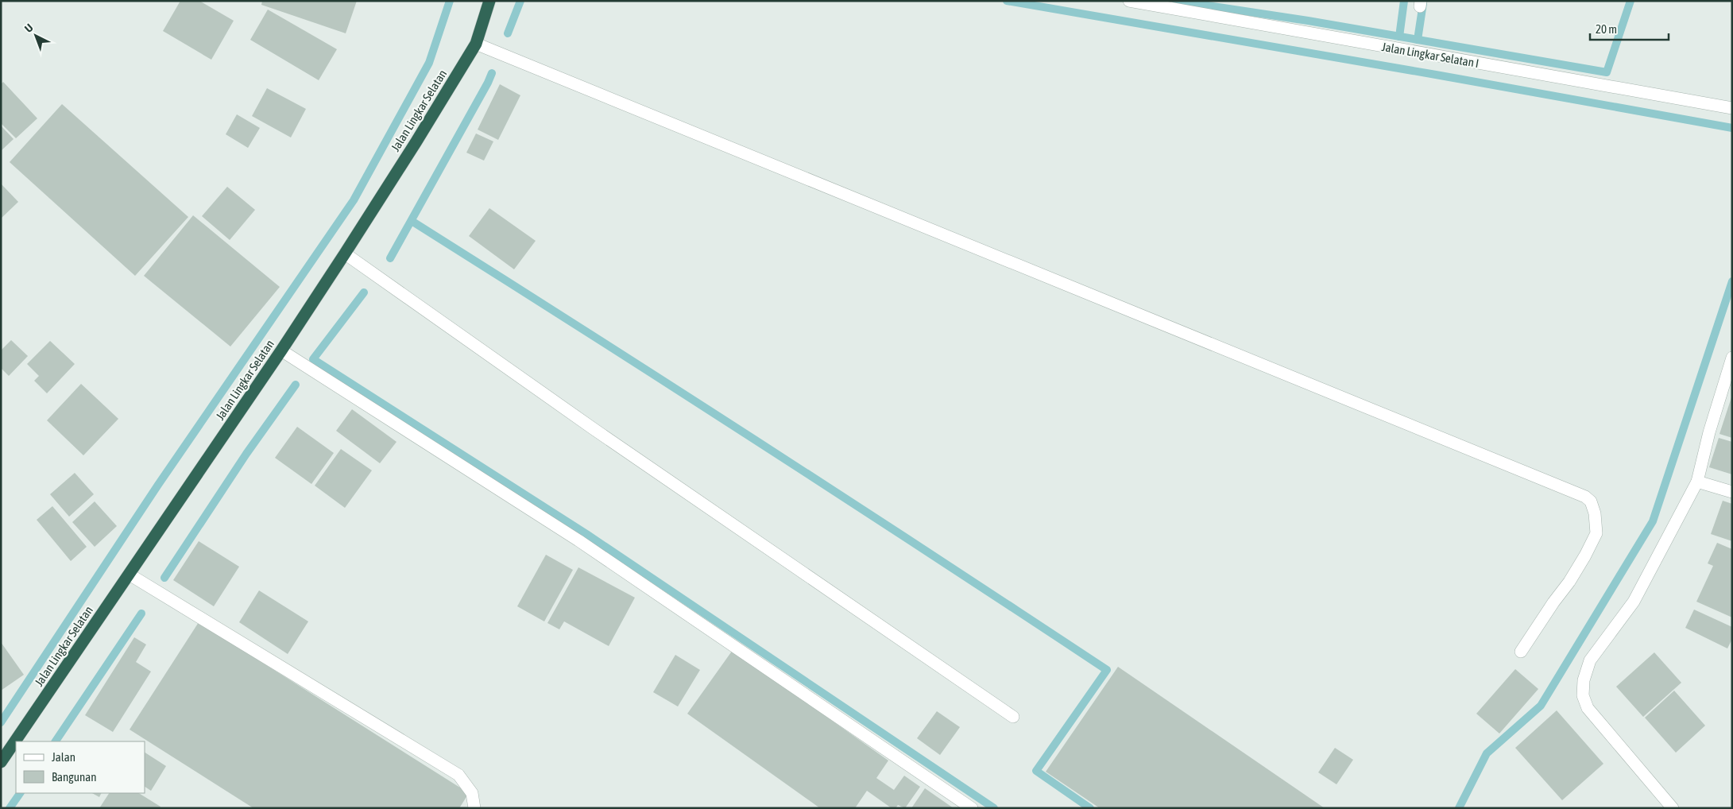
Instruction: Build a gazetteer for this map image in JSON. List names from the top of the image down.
{
  "streets": {
    "highway": ["Jalan Lingkar Selatan"],
    "street": ["Jalan Lingkar Selatan I"]
  },
  "legend": ["Jalan", "Bangunan"],
  "scale_bar": "20 m",
  "north": "top left"
}
